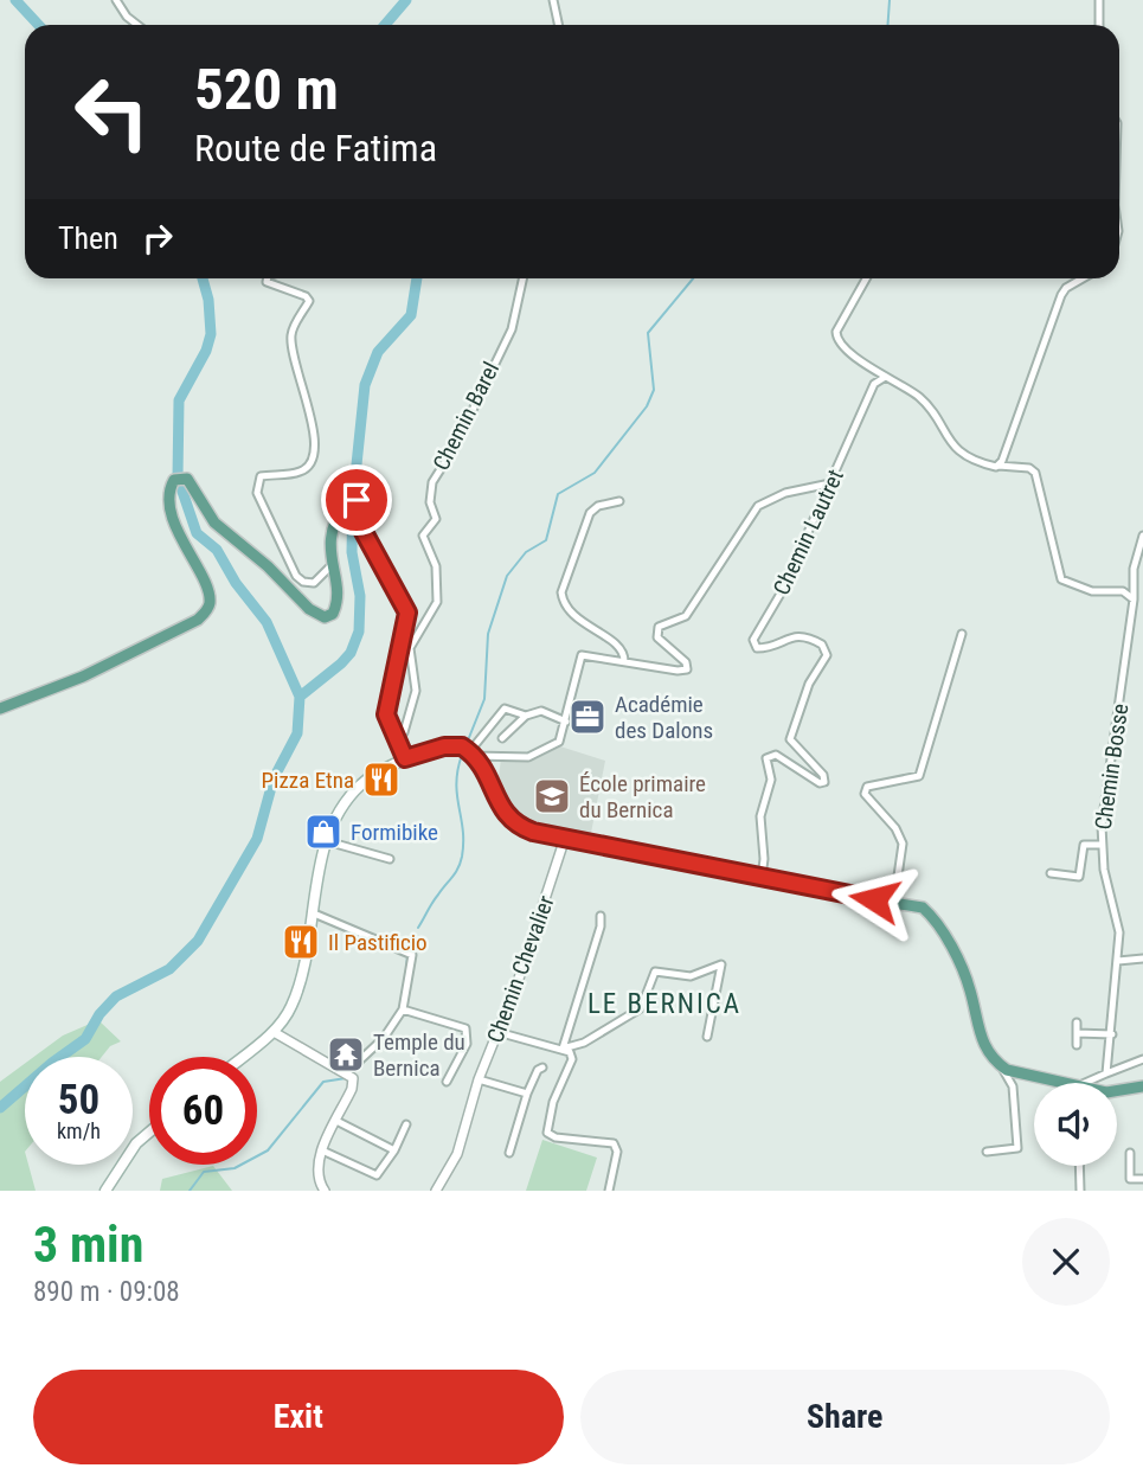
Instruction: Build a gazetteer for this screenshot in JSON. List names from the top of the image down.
{
  "streets": {
    "street": [
      "Chemin Barel",
      "Chemin Lautret",
      "Chemin Bosse",
      "Chemin Chevalier"
    ]
  },
  "districts": ["LE BERNICA"],
  "places": {
    "office": ["Académie des Dalons"],
    "restaurant": ["Pizza Etna", "Il Pastificio"],
    "school or university": ["École primaire du Bernica"],
    "shop": ["Formibike"],
    "temple": ["Temple du Bernica"]
  },
  "page": {
    "turn": ["520 m", "Route de Fatima"],
    "then": "Then",
    "speed": "50 km/h",
    "limit": "60",
    "heading": ["3 min", "890 m · 09:08"],
    "buttons": ["Exit", "Share"]
  }
}
